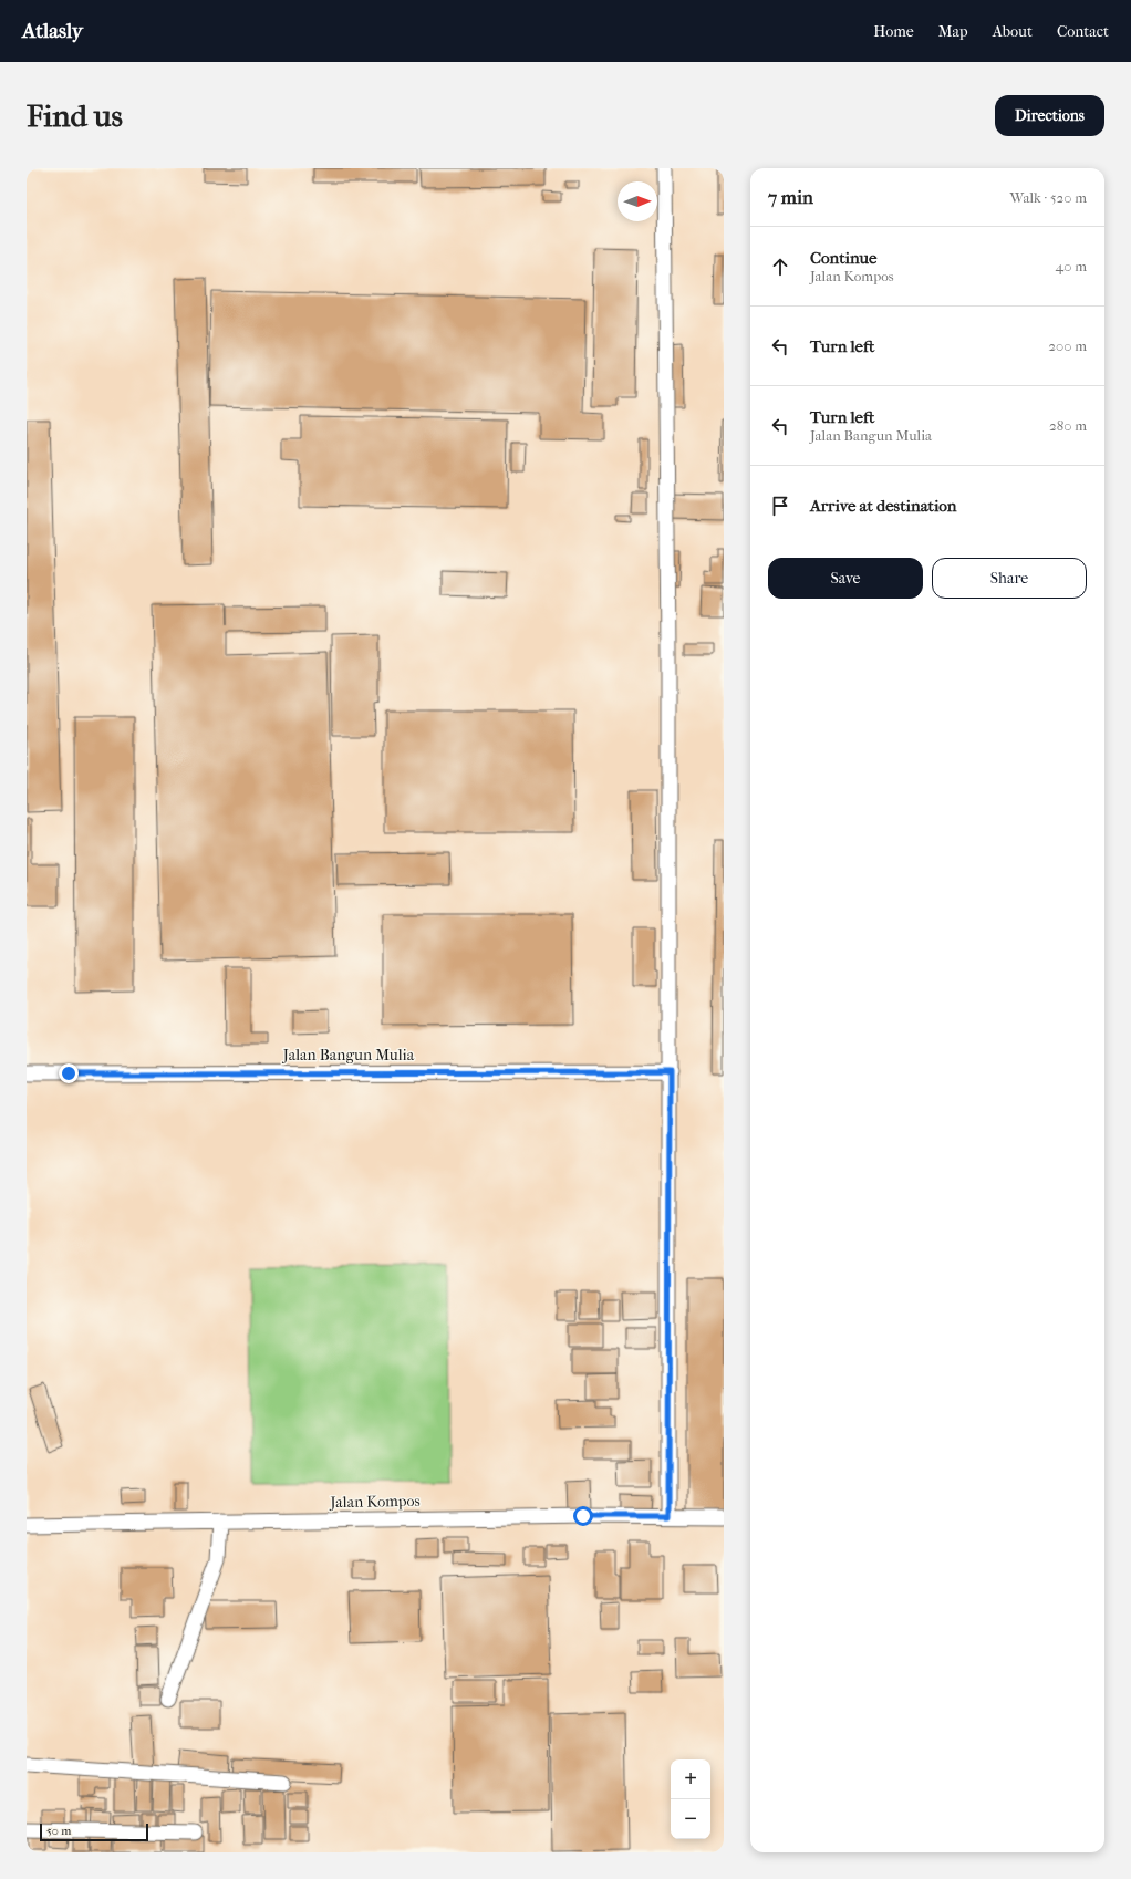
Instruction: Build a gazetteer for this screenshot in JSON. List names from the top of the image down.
{
  "streets": {
    "street": ["Jalan Bangun Mulia", "Jalan Kompos"]
  },
  "scale_bar": "50 m",
  "north": "right",
  "page": {
    "header": "Atlasly",
    "nav": [
      "Home",
      "Map",
      "About",
      "Contact"
    ],
    "buttons": [
      "Directions",
      ["Save", "Share"]
    ],
    "title": "Find us",
    "heading": ["7 min", "Walk · 520 m"],
    "list": [
      ["Continue", "Jalan Kompos", "40 m"],
      ["Turn left", "200 m"],
      ["Turn left", "Jalan Bangun Mulia", "280 m"],
      "Arrive at destination"
    ],
    "map_buttons": ["+", "−"],
    "scale": "50 m"
  }
}
